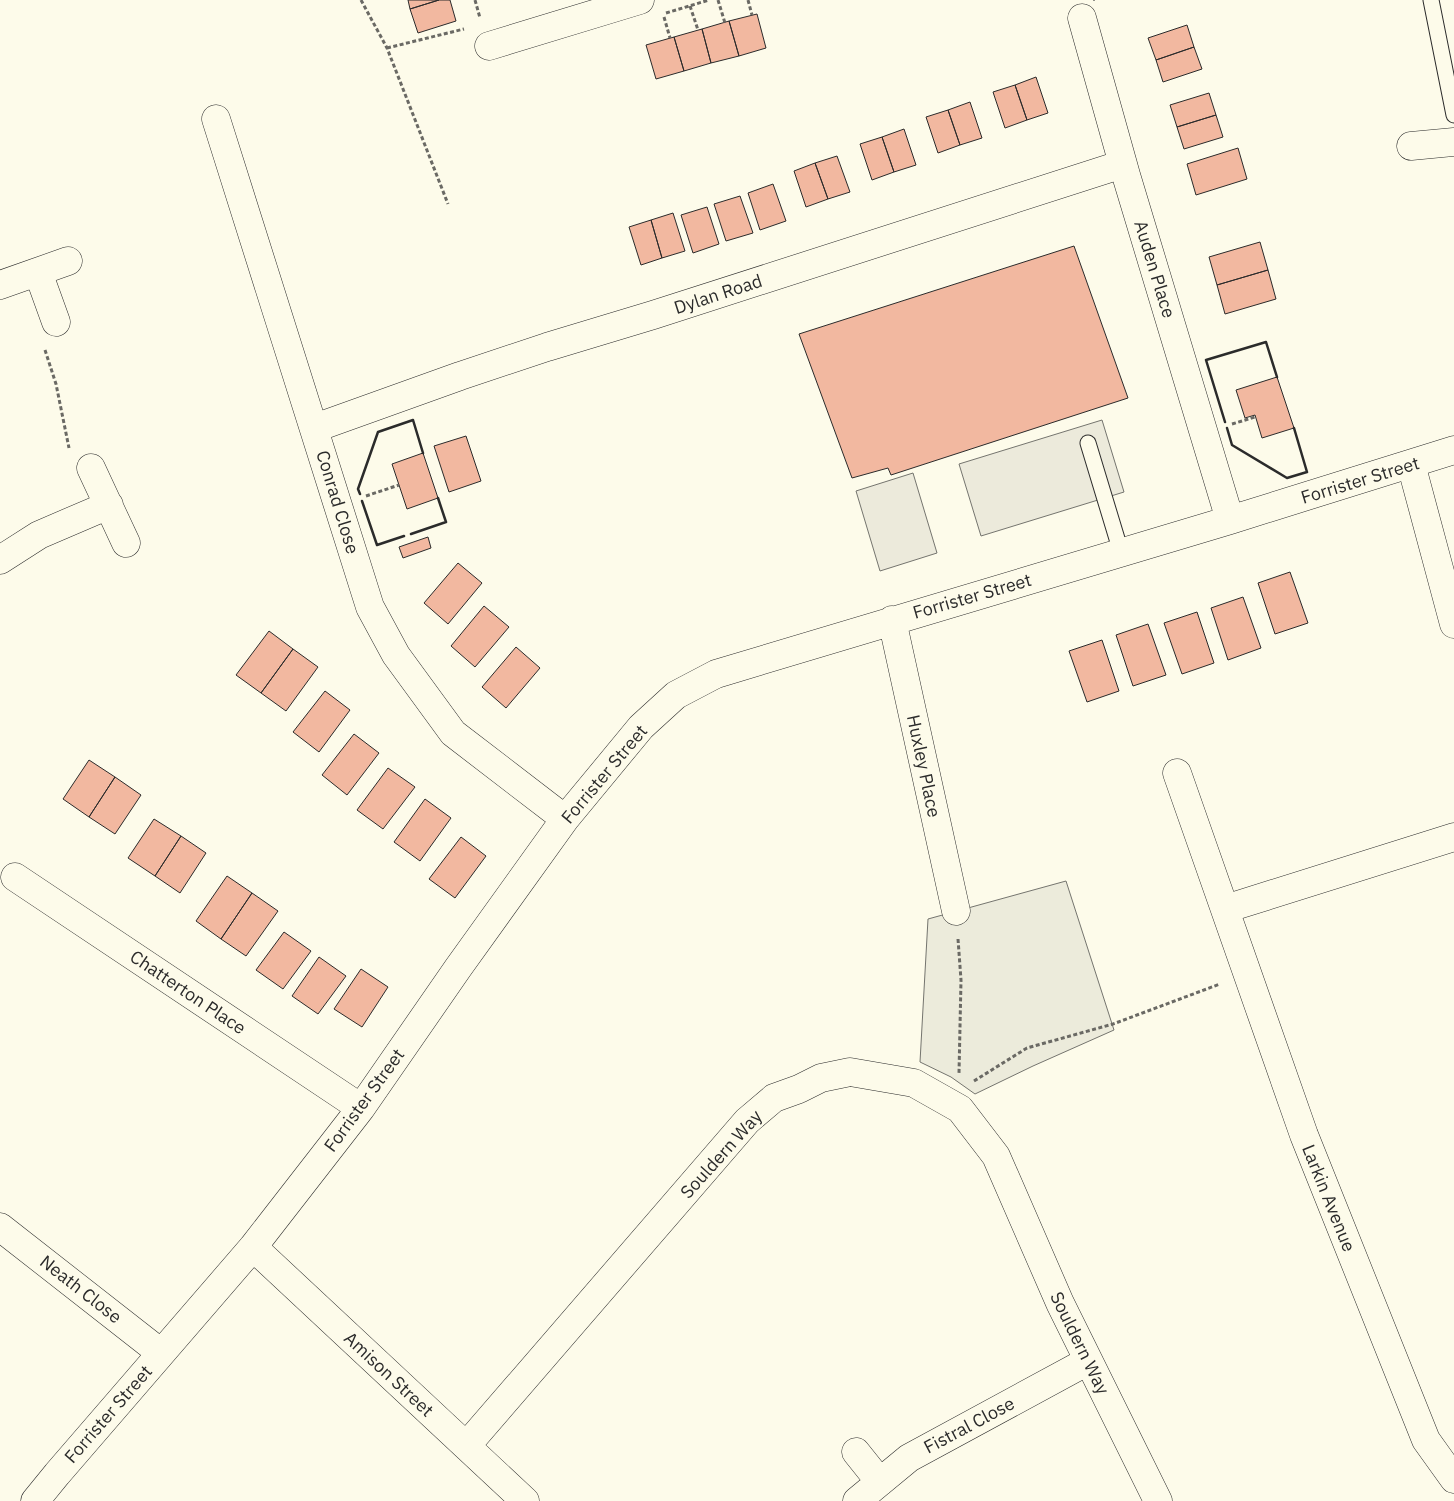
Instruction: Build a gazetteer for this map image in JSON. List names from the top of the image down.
{
  "streets": {
    "street": [
      "Auden Place",
      "Dylan Road",
      "Forrister Street",
      "Conrad Close",
      "Huxley Place",
      "Chatterton Place",
      "Souldern Way",
      "Larkin Avenue",
      "Neath Close",
      "Amison Street",
      "Fistral Close"
    ]
  },
  "crossings": [
    ["Auden Place", "Dylan Road"],
    ["Auden Place", "Forrister Street"],
    ["Dylan Road", "Conrad Close"],
    ["Forrister Street", "Conrad Close"],
    ["Forrister Street", "Huxley Place"],
    ["Forrister Street", "Chatterton Place"],
    ["Forrister Street", "Neath Close"],
    ["Forrister Street", "Amison Street"],
    ["Souldern Way", "Amison Street"],
    ["Souldern Way", "Fistral Close"]
  ]
}
